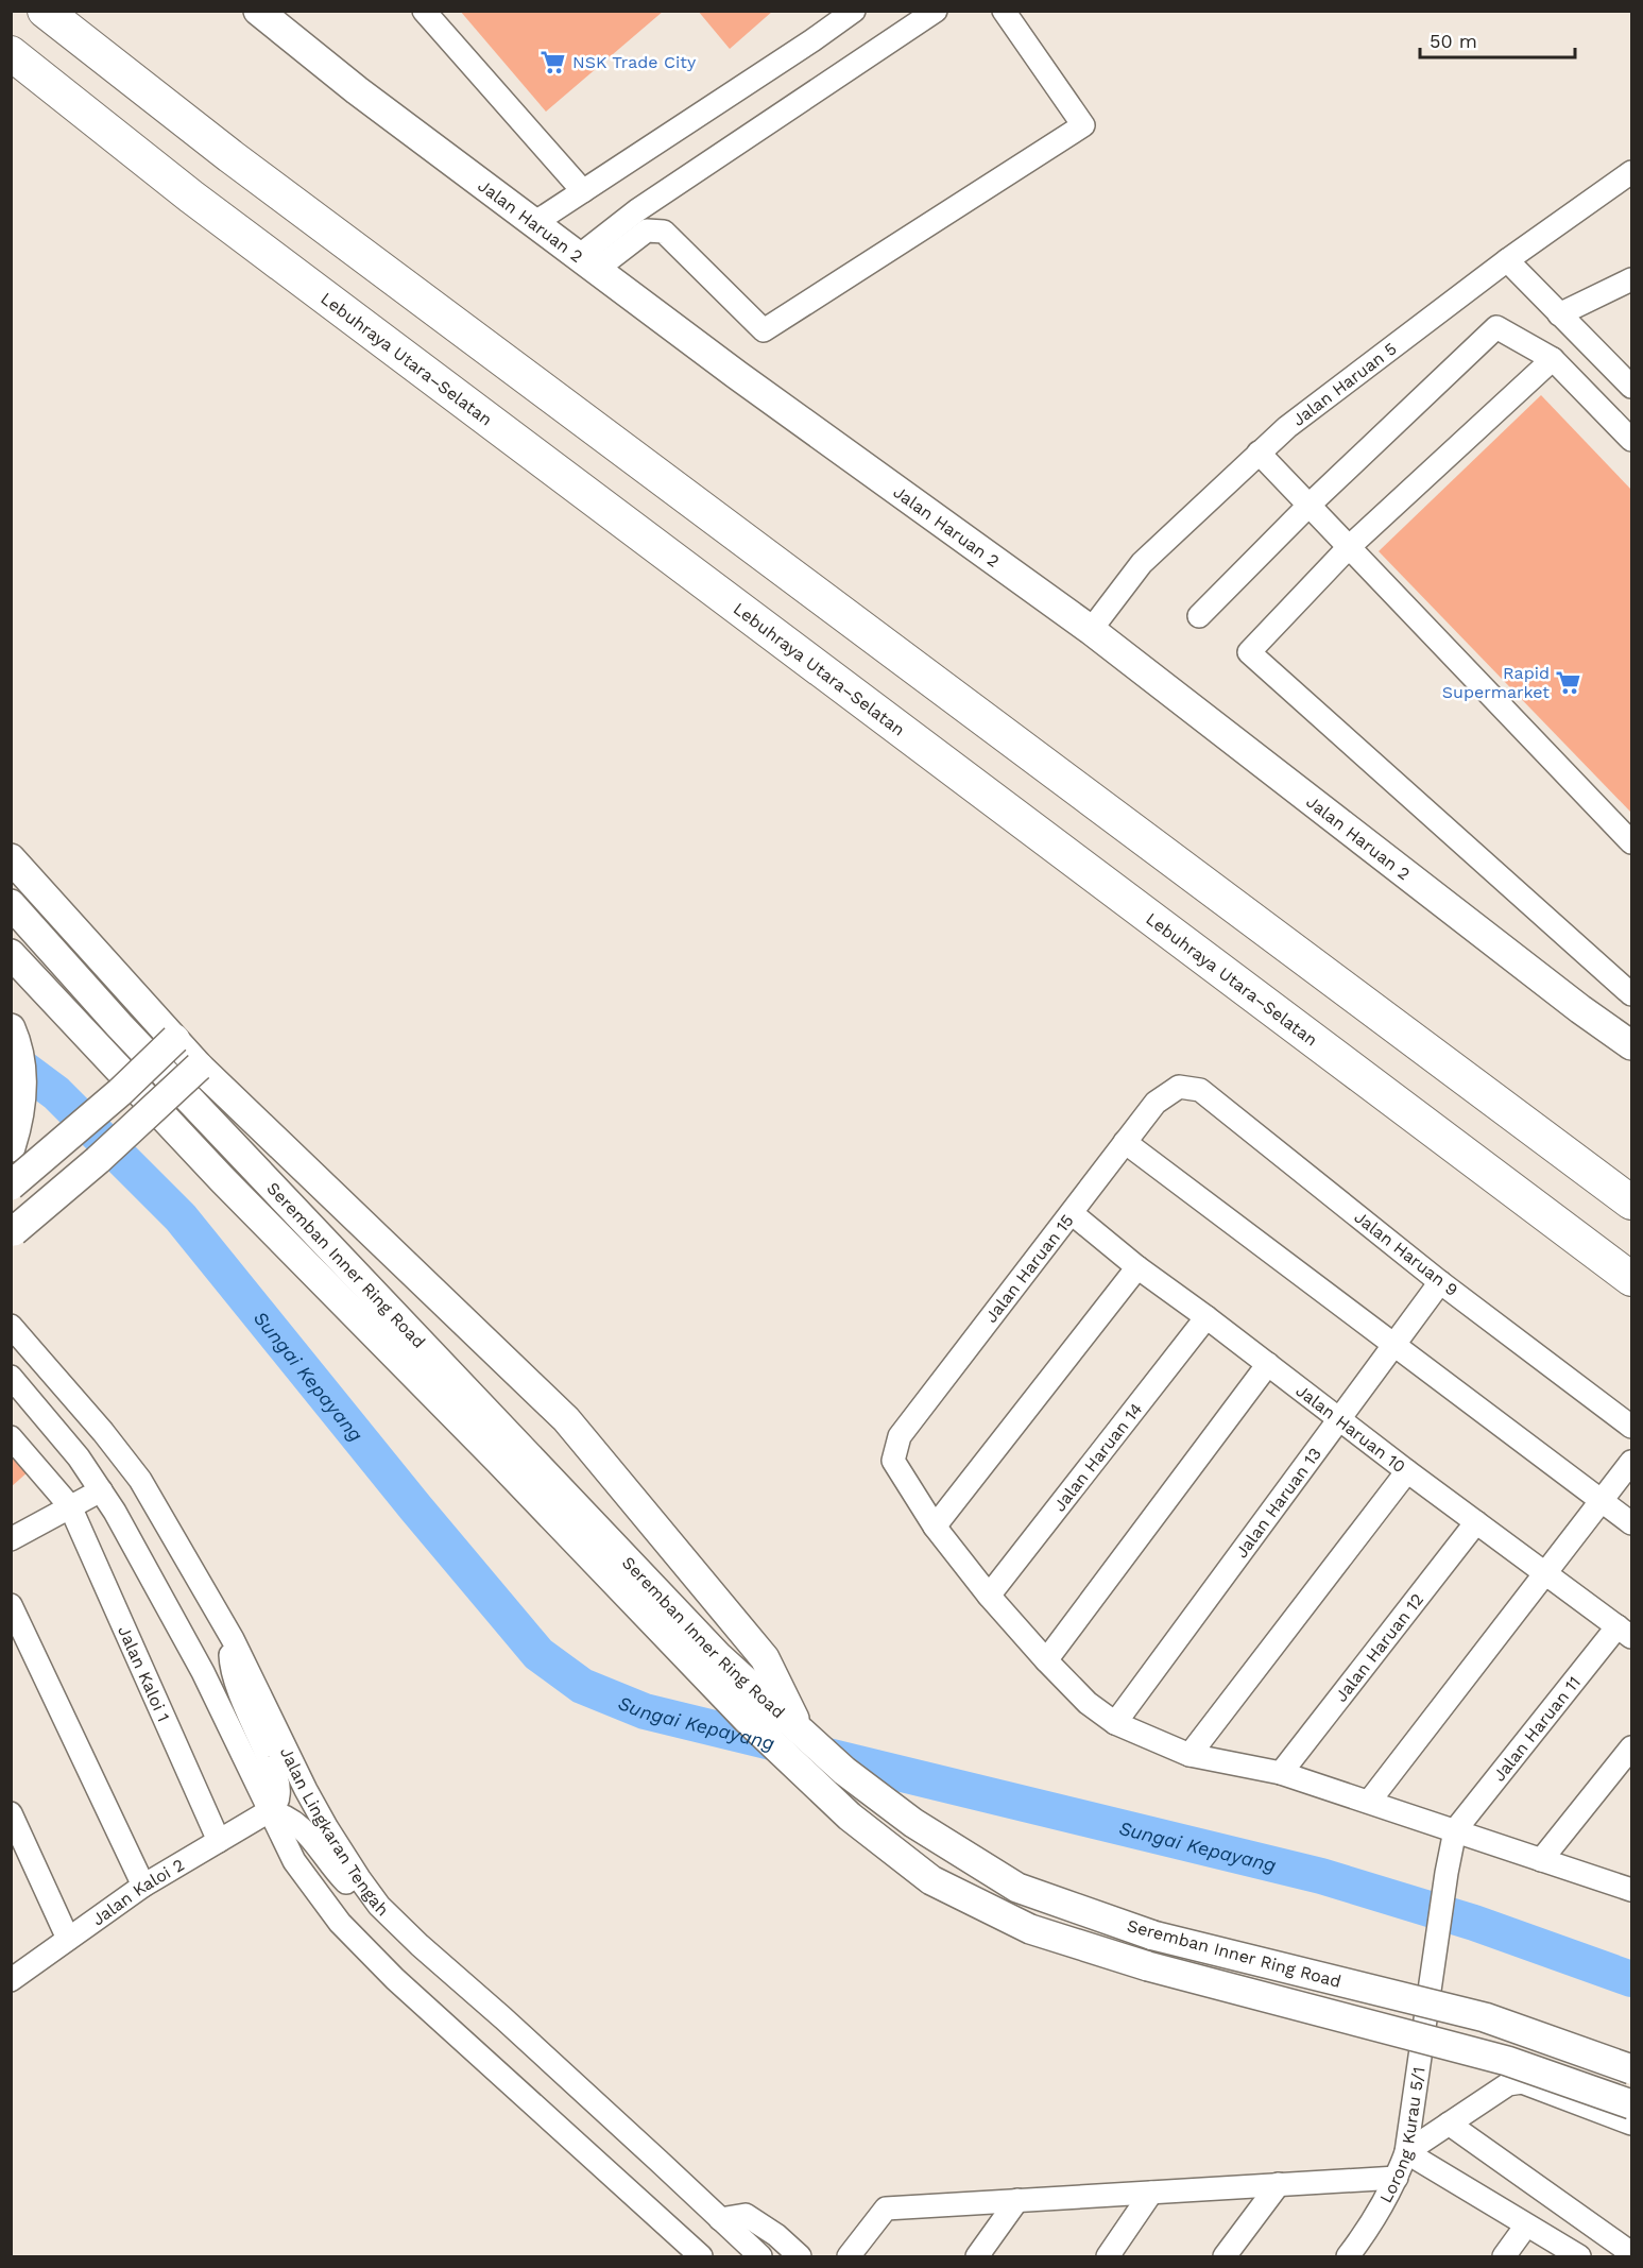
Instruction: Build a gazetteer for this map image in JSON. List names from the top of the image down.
{
  "streets": {
    "highway": ["Lebuhraya Utara–Selatan"],
    "main road": ["Jalan Haruan 2", "Seremban Inner Ring Road"],
    "street": [
      "Jalan Haruan 5",
      "Jalan Haruan 9",
      "Jalan Haruan 15",
      "Jalan Haruan 10",
      "Jalan Haruan 14",
      "Jalan Haruan 13",
      "Jalan Haruan 12",
      "Jalan Kaloi 1",
      "Jalan Haruan 11",
      "Jalan Lingkaran Tengah",
      "Jalan Kaloi 2",
      "Lorong Kurau 5/1"
    ]
  },
  "crossings": [
    ["Jalan Haruan 2", "Jalan Haruan 5"],
    ["Jalan Haruan 9", "Jalan Haruan 15"],
    ["Jalan Haruan 9", "Jalan Haruan 13"],
    ["Jalan Haruan 15", "Jalan Haruan 10"],
    ["Jalan Haruan 10", "Jalan Haruan 14"],
    ["Jalan Haruan 10", "Jalan Haruan 13"],
    ["Jalan Haruan 10", "Jalan Haruan 12"],
    ["Jalan Haruan 10", "Jalan Haruan 11"],
    ["Jalan Kaloi 1", "Jalan Kaloi 2"],
    ["Jalan Haruan 11", "Lorong Kurau 5/1"]
  ],
  "water": ["Sungai Kepayang"],
  "places": {
    "supermarket": ["NSK Trade City", "Rapid Supermarket"]
  },
  "scale_bar": "50 m"
}
